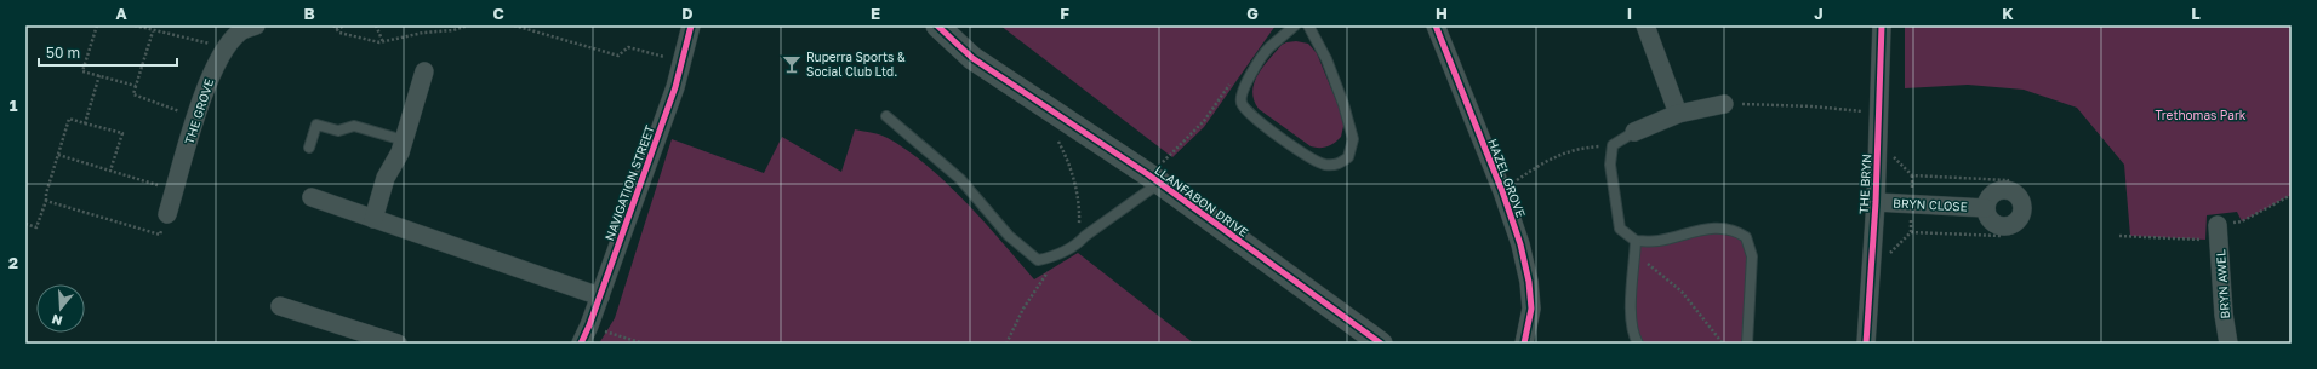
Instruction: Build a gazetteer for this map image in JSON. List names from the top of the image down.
{
  "streets": {
    "street": [
      "THE GROVE",
      "HAZEL GROVE",
      "NAVIGATION STREET",
      "THE BRYN",
      "LLANFABON DRIVE",
      "BRYN CLOSE",
      "BRYN AWEL"
    ]
  },
  "crossings": [
    ["THE BRYN", "BRYN CLOSE"]
  ],
  "parks": ["Trethomas Park"],
  "places": {
    "bar": ["Ruperra Sports & Social Club Ltd."]
  },
  "scale_bar": "50 m",
  "north": "bottom",
  "grid": {
    "columns": [
      "A",
      "B",
      "C",
      "D",
      "E",
      "F",
      "G",
      "H",
      "I",
      "J",
      "K",
      "L"
    ],
    "rows": ["1", "2"]
  }
}
